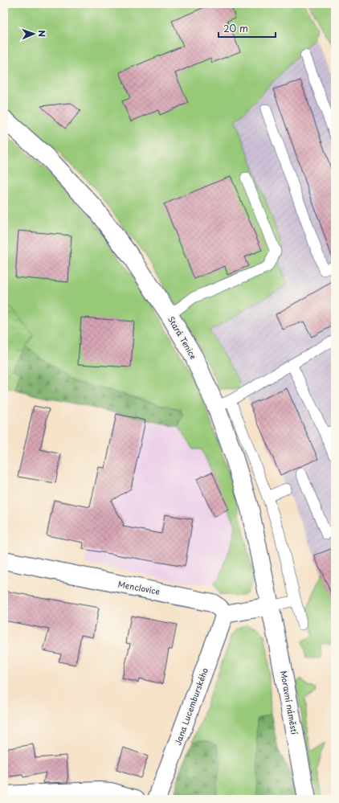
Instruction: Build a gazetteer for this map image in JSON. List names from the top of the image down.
{
  "streets": {
    "street": [
      "Stará Tenice",
      "Menclovice",
      "Moravní náměstí",
      "Jana Lucemburského"
    ]
  },
  "crossings": [
    ["Stará Tenice", "Moravní náměstí"],
    ["Menclovice", "Jana Lucemburského"]
  ],
  "scale_bar": "20 m",
  "north": "right"
}
